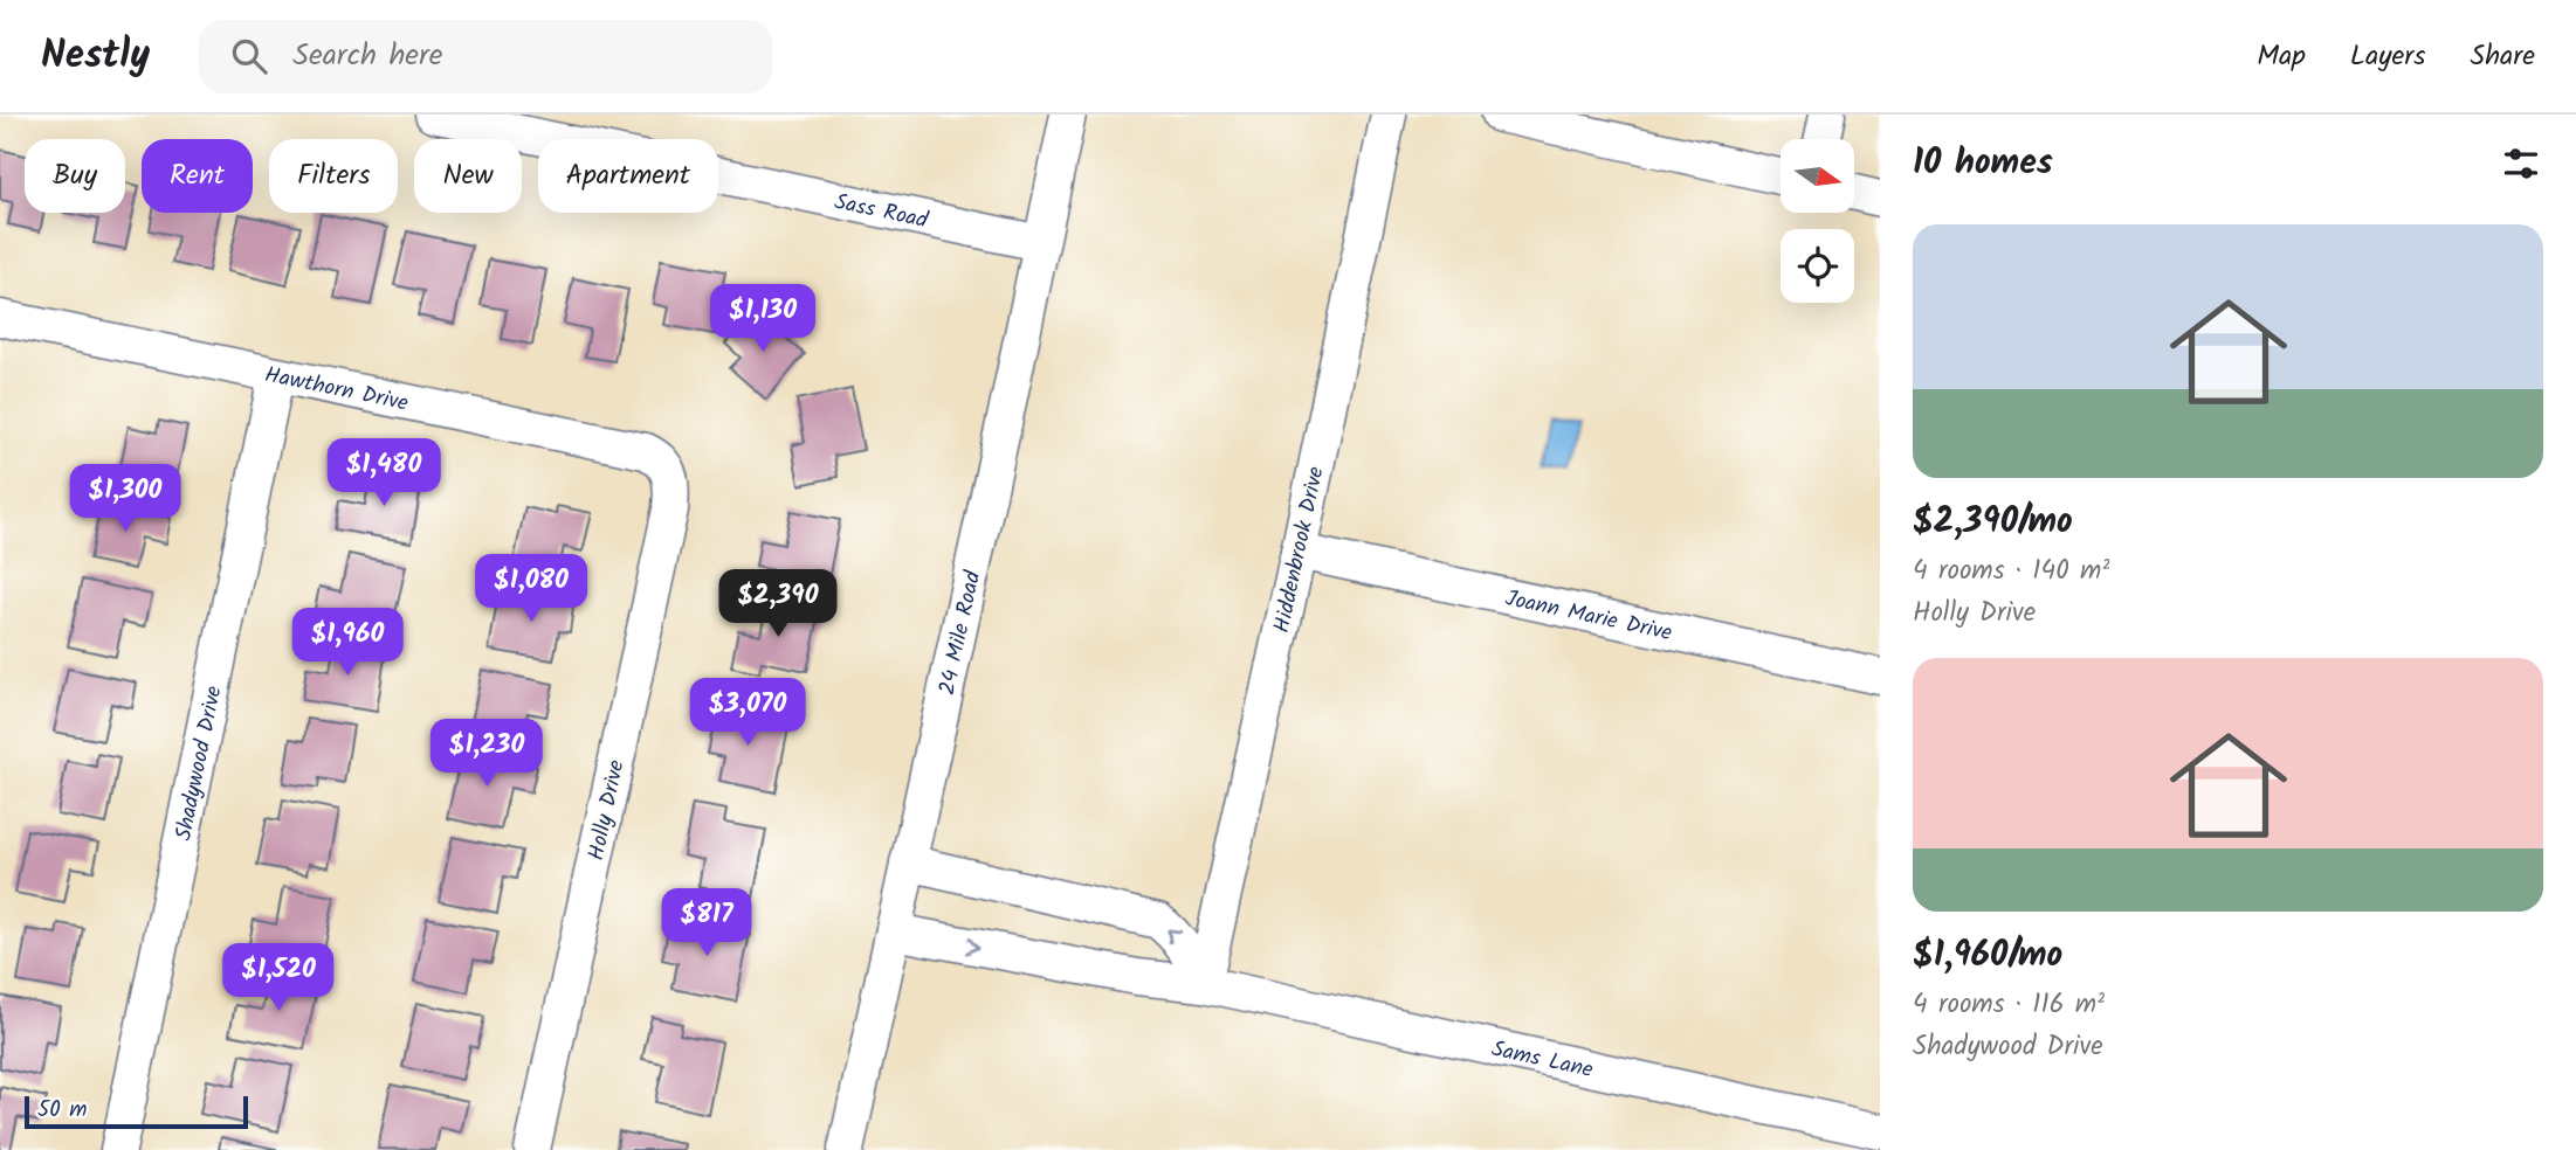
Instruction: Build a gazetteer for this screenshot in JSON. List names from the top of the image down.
{
  "streets": {
    "street": [
      "Sass Road",
      "Hawthorn Drive",
      "Hiddenbrook Drive",
      "Joann Marie Drive",
      "24 Mile Road",
      "Shadywood Drive",
      "Holly Drive",
      "Sams Lane"
    ]
  },
  "crossings": [
    ["Sass Road", "24 Mile Road"],
    ["Hawthorn Drive", "Shadywood Drive"],
    ["Hawthorn Drive", "Holly Drive"],
    ["Hiddenbrook Drive", "Joann Marie Drive"],
    ["Hiddenbrook Drive", "Sams Lane"],
    ["24 Mile Road", "Sams Lane"]
  ],
  "scale_bar": "50 m",
  "north": "right",
  "page": {
    "header": "Nestly",
    "search": "Search here",
    "nav": ["Map", "Layers", "Share"],
    "heading": "10 homes",
    "chip": [
      "Buy",
      "Rent",
      "Filters",
      "New",
      "Apartment"
    ],
    "list": [
      {
        "name": "$2,390/mo",
        "note": "4 rooms · 140 m² · Holly Drive"
      },
      {
        "name": "$1,960/mo",
        "note": "4 rooms · 116 m² · Shadywood Drive"
      }
    ],
    "price": [
      "$1,130",
      "$1,480",
      "$1,300",
      "$1,080",
      "$2,390",
      "$1,960",
      "$3,070",
      "$1,230",
      "$817",
      "$1,520"
    ],
    "scale": "50 m"
  }
}
